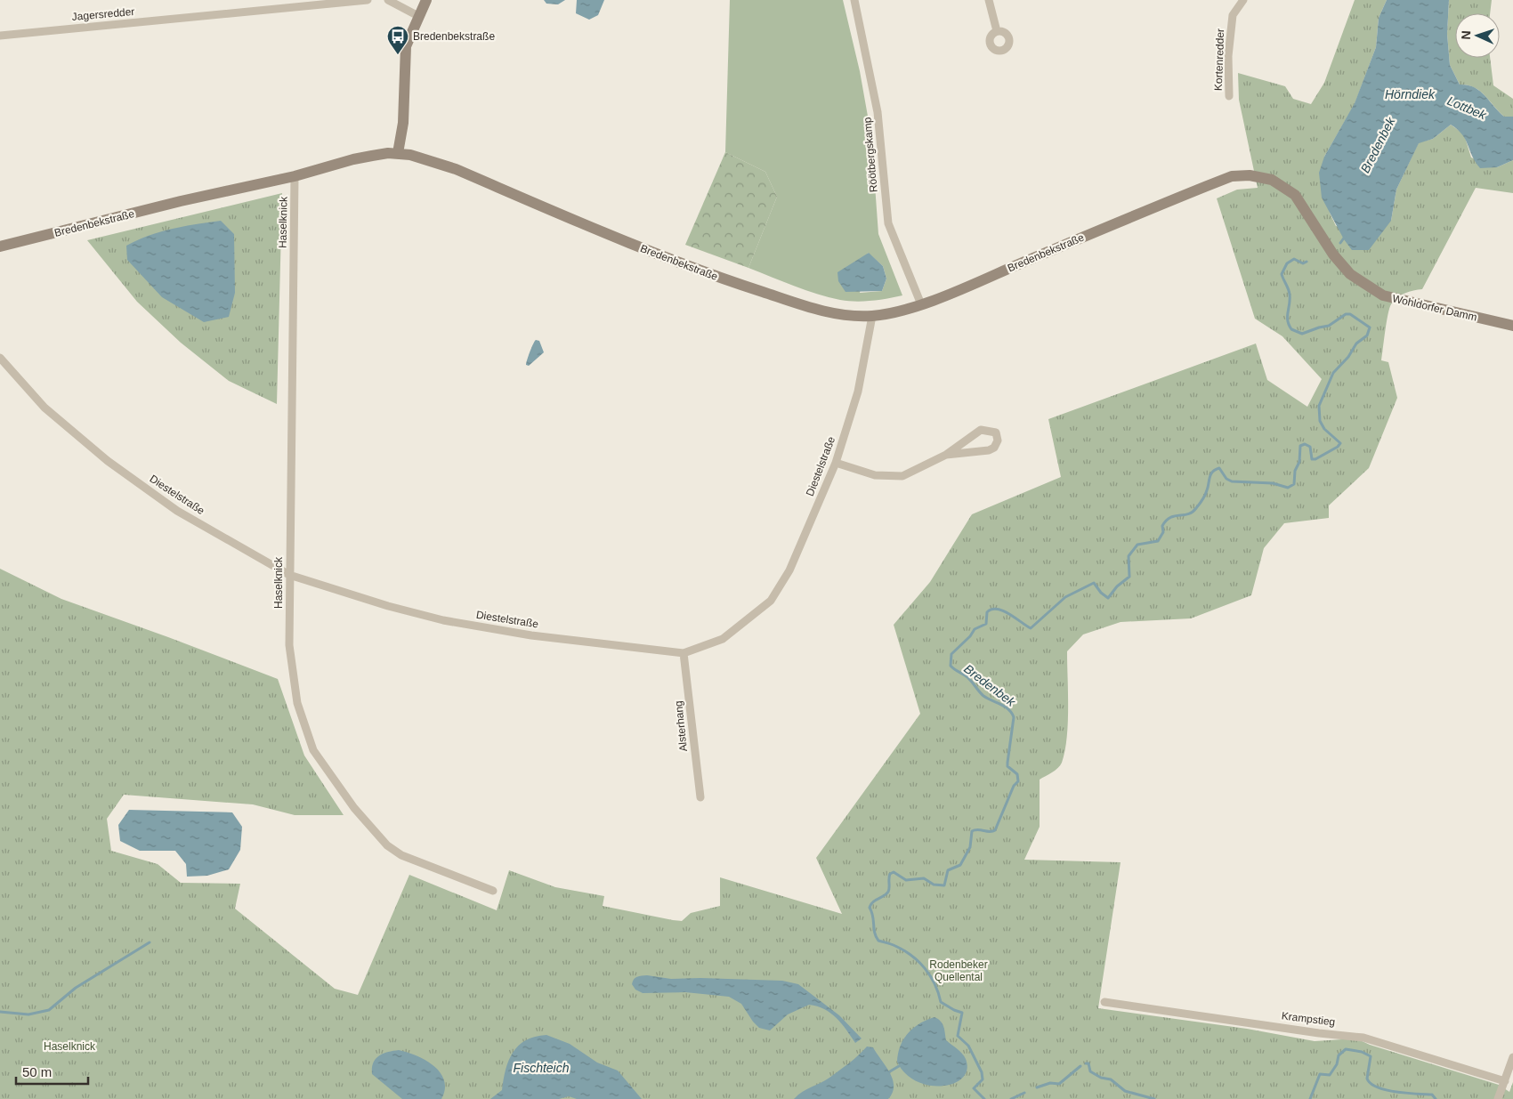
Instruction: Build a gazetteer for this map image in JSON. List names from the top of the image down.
{
  "streets": {
    "street": [
      "Jagersredder",
      "Kortenredder",
      "Röötbergskamp",
      "Haselknick",
      "Bredenbekstraße",
      "Wohldorfer Damm",
      "Diestelstraße",
      "Alsterhang",
      "Krampstieg"
    ]
  },
  "crossings": [
    ["Röötbergskamp", "Bredenbekstraße"],
    ["Haselknick", "Bredenbekstraße"],
    ["Haselknick", "Diestelstraße"],
    ["Bredenbekstraße", "Wohldorfer Damm"],
    ["Bredenbekstraße", "Diestelstraße"],
    ["Diestelstraße", "Alsterhang"]
  ],
  "water": [
    "Hörndiek",
    "Lottbek",
    "Bredenbek",
    "Fischteich"
  ],
  "parks": ["Rodenbeker Quellental", "Haselknick"],
  "places": {
    "bus stop": ["Bredenbekstraße"]
  },
  "scale_bar": "50 m",
  "north": "left"
}
